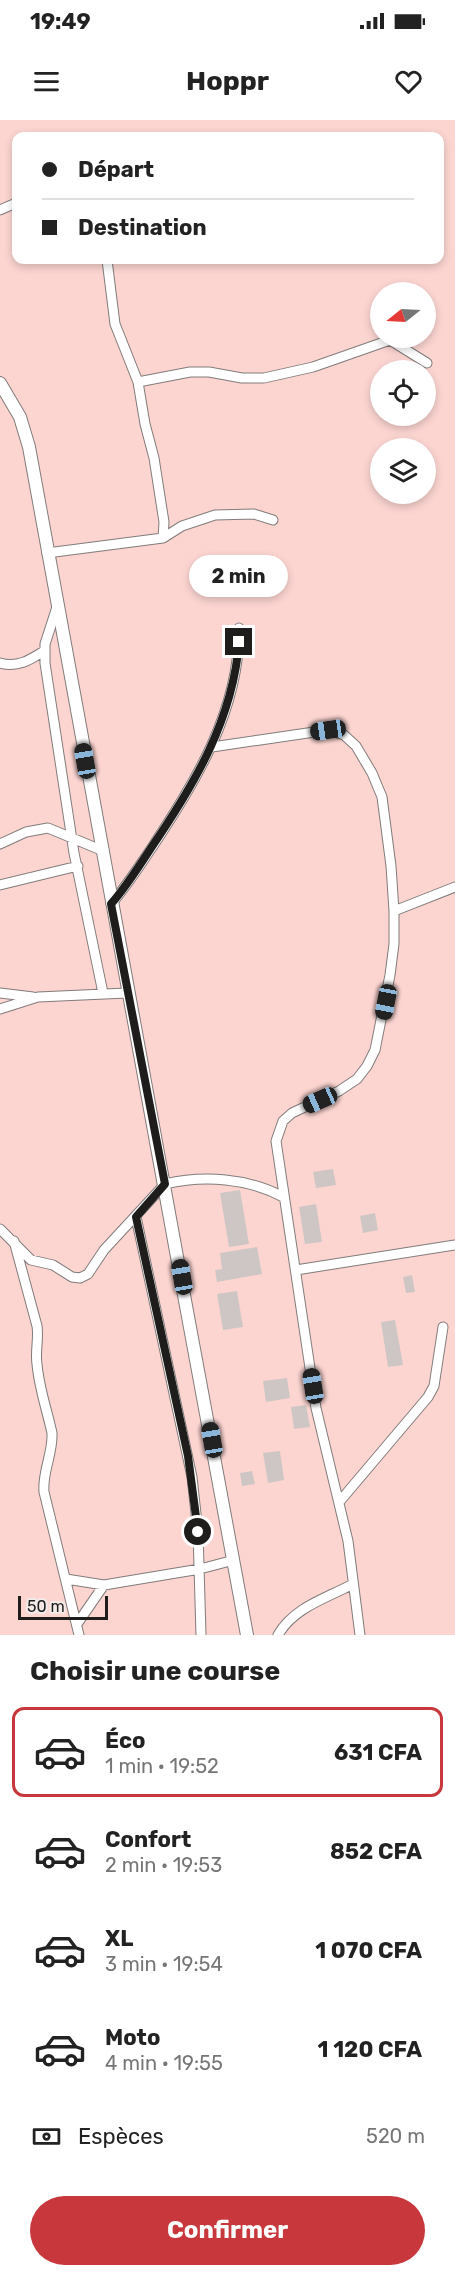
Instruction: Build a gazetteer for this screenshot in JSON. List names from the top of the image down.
{
  "scale_bar": "50 m",
  "north": "left",
  "page": {
    "status": "19:49",
    "header": "Hoppr",
    "banner": ["Départ", "Destination"],
    "bubble": "2 min",
    "scale": "50 m",
    "heading": "Choisir une course",
    "list": [
      {
        "name": "Éco",
        "note": "1 min · 19:52",
        "value": "631 CFA"
      },
      {
        "name": "Confort",
        "note": "2 min · 19:53",
        "value": "852 CFA"
      },
      {
        "name": "XL",
        "note": "3 min · 19:54",
        "value": "1 070 CFA"
      },
      {
        "name": "Moto",
        "note": "4 min · 19:55",
        "value": "1 120 CFA"
      }
    ],
    "pay": ["Espèces", "520 m"],
    "buttons": "Confirmer"
  }
}
